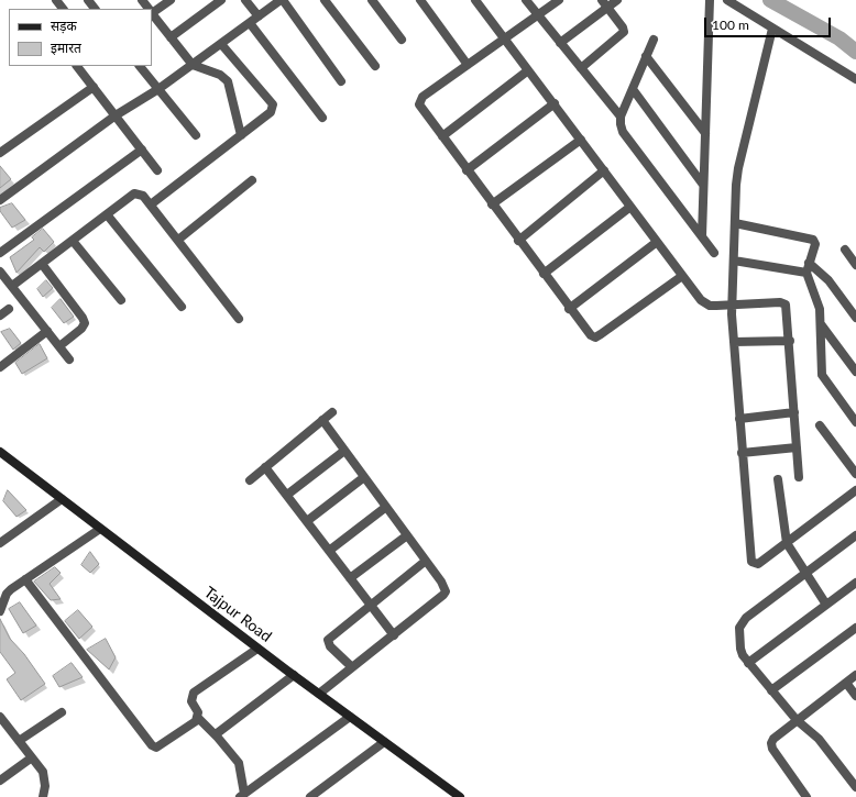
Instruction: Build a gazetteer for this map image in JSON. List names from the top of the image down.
{
  "streets": {
    "main road": ["Tajpur Road"]
  },
  "legend": ["सड़क", "इमारत"],
  "scale_bar": "100 m"
}
